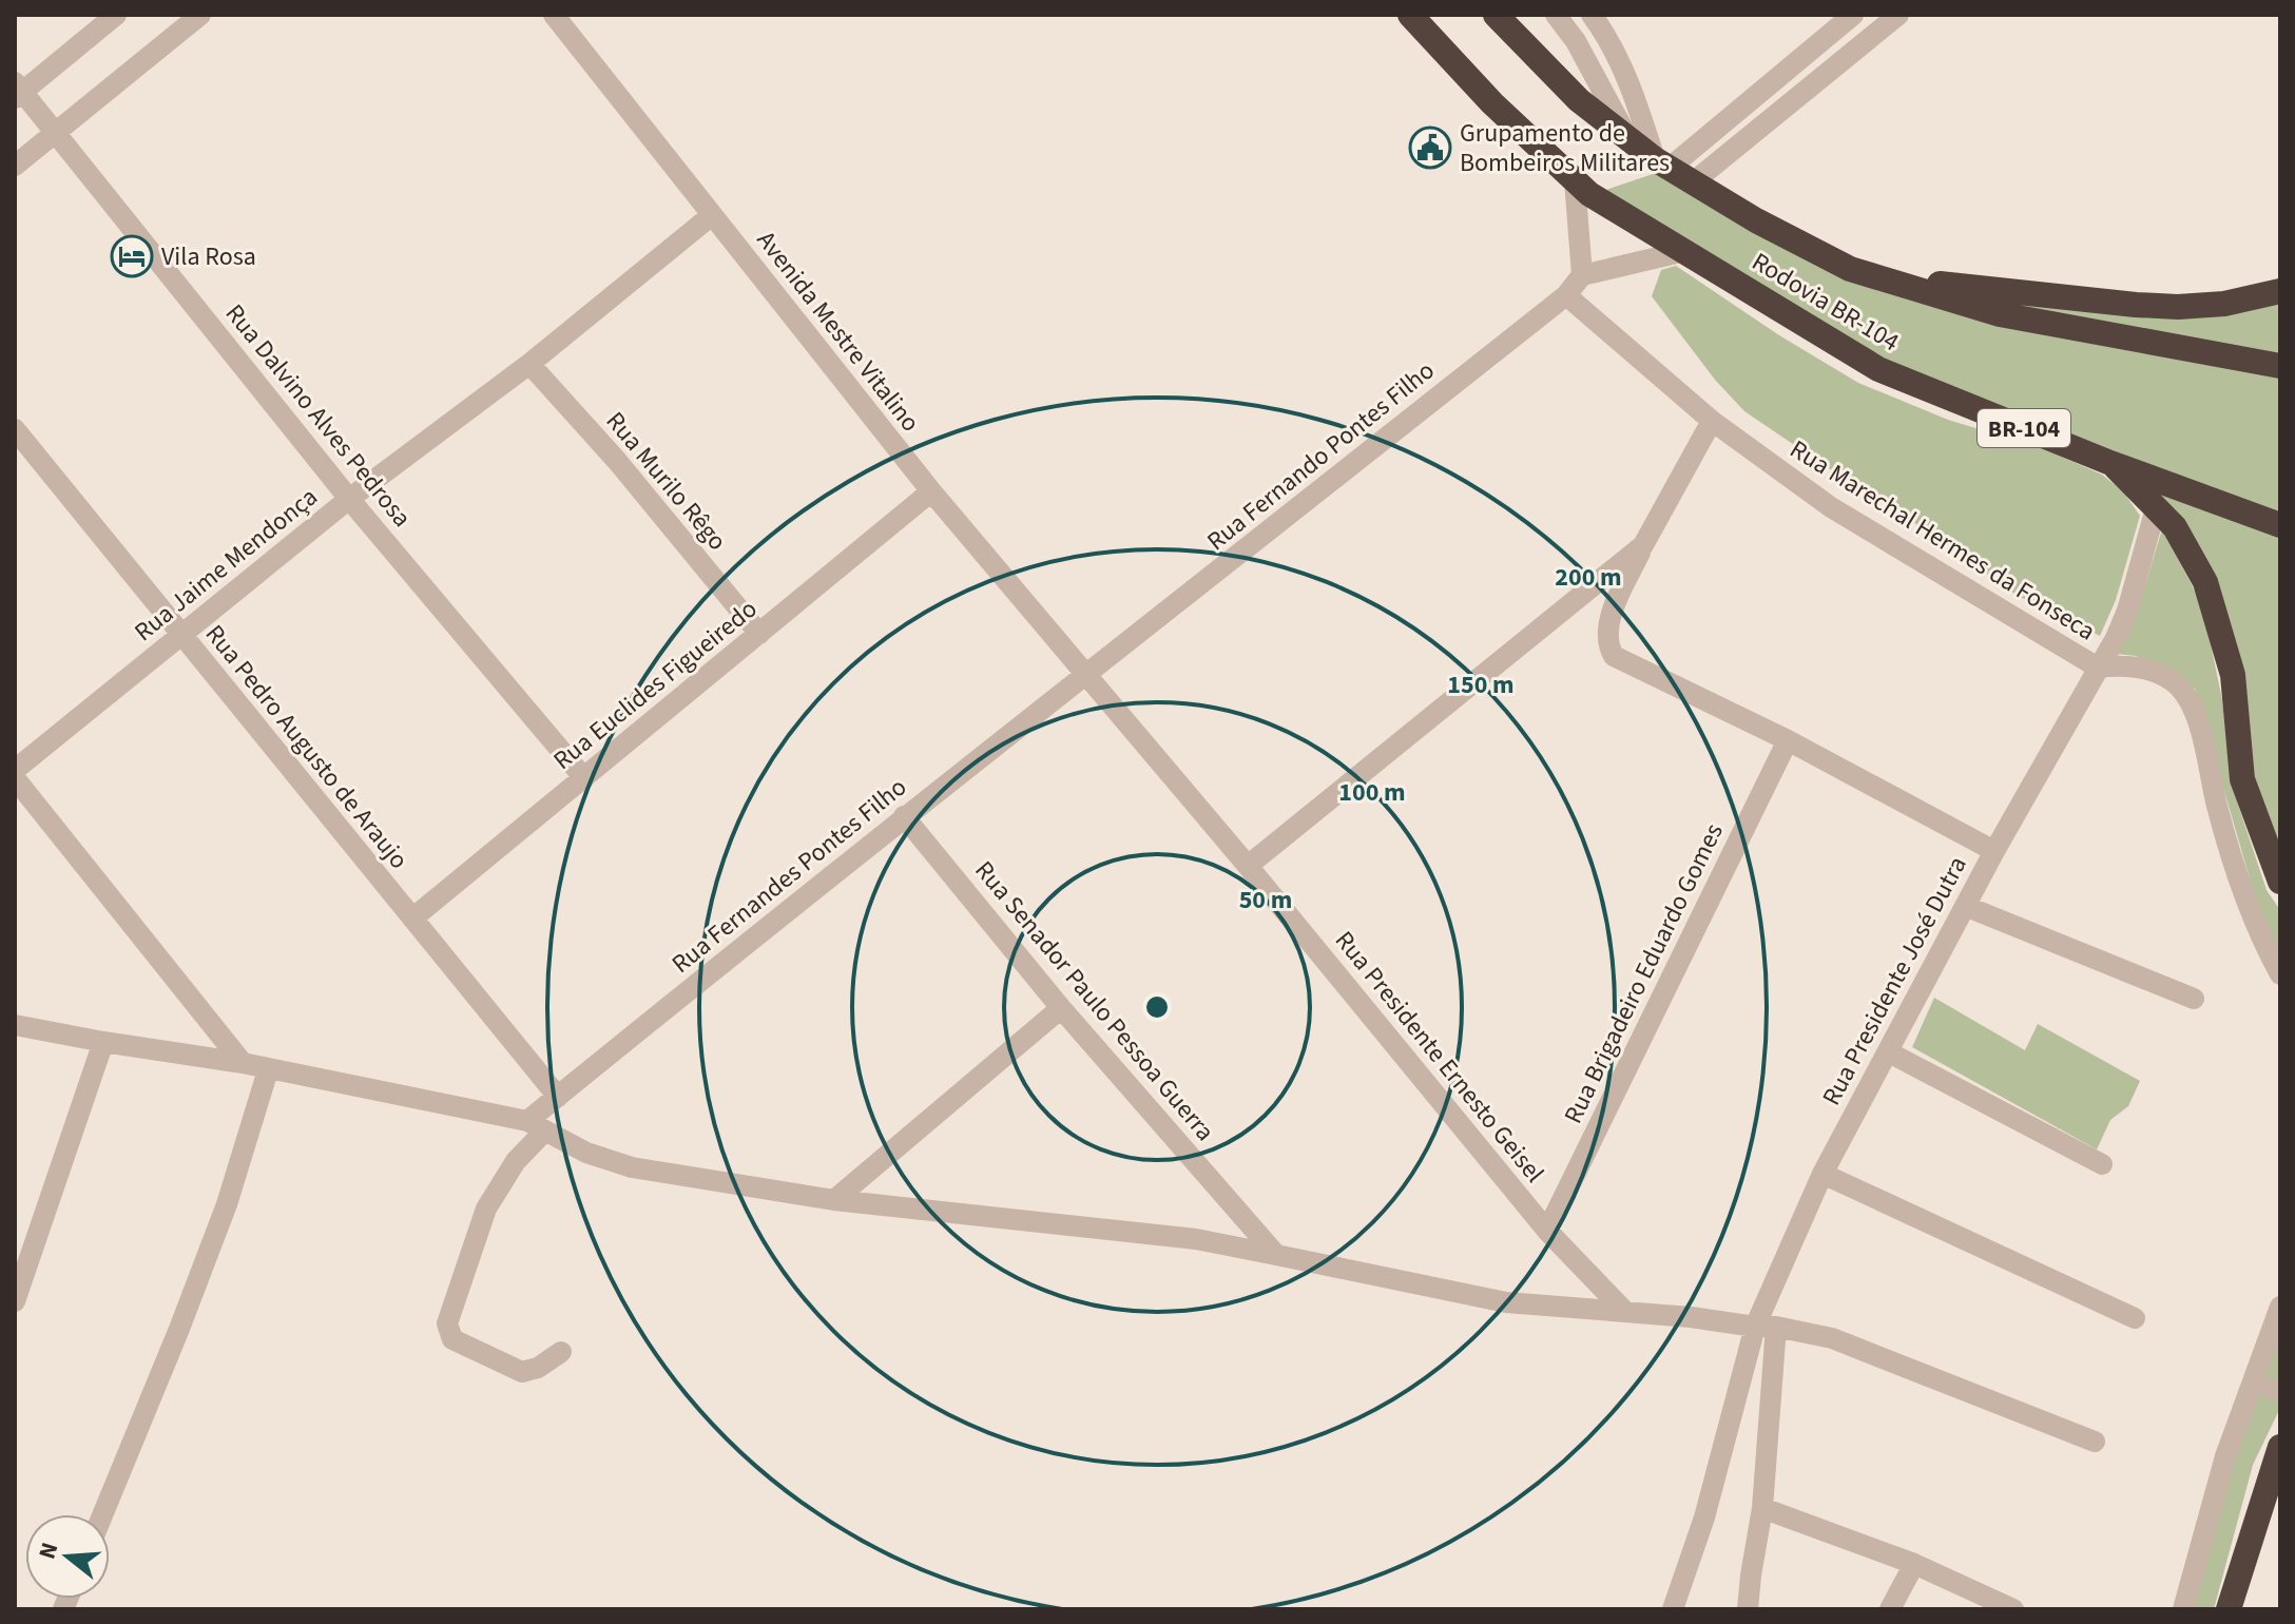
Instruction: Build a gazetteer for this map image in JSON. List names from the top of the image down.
{
  "streets": {
    "highway": ["Rodovia BR-104", "BR-104"],
    "street": [
      "Avenida Mestre Vitalino",
      "Rua Dalvino Alves Pedrosa",
      "Rua Fernando Pontes Filho",
      "Rua Murilo Rêgo",
      "Rua Marechal Hermes da Fonseca",
      "Rua Jaime Mendonça",
      "Rua Euclides Figueiredo",
      "Rua Pedro Augusto de Araujo",
      "Rua Fernandes Pontes Filho",
      "Rua Brigadeiro Eduardo Gomes",
      "Rua Presidente José Dutra",
      "Rua Senador Paulo Pessoa Guerra",
      "Rua Presidente Ernesto Geisel"
    ]
  },
  "crossings": [
    ["Avenida Mestre Vitalino", "Rua Fernando Pontes Filho"],
    ["Avenida Mestre Vitalino", "Rua Jaime Mendonça"],
    ["Avenida Mestre Vitalino", "Rua Euclides Figueiredo"],
    ["Avenida Mestre Vitalino", "Rua Fernandes Pontes Filho"],
    ["Avenida Mestre Vitalino", "Rua Presidente Ernesto Geisel"],
    ["Rua Dalvino Alves Pedrosa", "Rua Jaime Mendonça"],
    ["Rua Dalvino Alves Pedrosa", "Rua Euclides Figueiredo"],
    ["Rua Fernando Pontes Filho", "Rua Marechal Hermes da Fonseca"],
    ["Rua Fernando Pontes Filho", "Rua Fernandes Pontes Filho"],
    ["Rua Fernando Pontes Filho", "Rua Presidente Ernesto Geisel"],
    ["Rua Murilo Rêgo", "Rua Jaime Mendonça"],
    ["Rua Murilo Rêgo", "Rua Euclides Figueiredo"],
    ["Rua Marechal Hermes da Fonseca", "Rua Presidente José Dutra"],
    ["Rua Jaime Mendonça", "Rua Pedro Augusto de Araujo"],
    ["Rua Euclides Figueiredo", "Rua Pedro Augusto de Araujo"],
    ["Rua Pedro Augusto de Araujo", "Rua Fernandes Pontes Filho"],
    ["Rua Fernandes Pontes Filho", "Rua Senador Paulo Pessoa Guerra"],
    ["Rua Fernandes Pontes Filho", "Rua Presidente Ernesto Geisel"],
    ["Rua Brigadeiro Eduardo Gomes", "Rua Presidente Ernesto Geisel"]
  ],
  "places": {
    "public building": ["Grupamento de Bombeiros Militares"],
    "hotel": ["Vila Rosa"]
  },
  "north": "left",
  "rings": [
    "200 m",
    "150 m",
    "100 m",
    "50 m"
  ]
}
